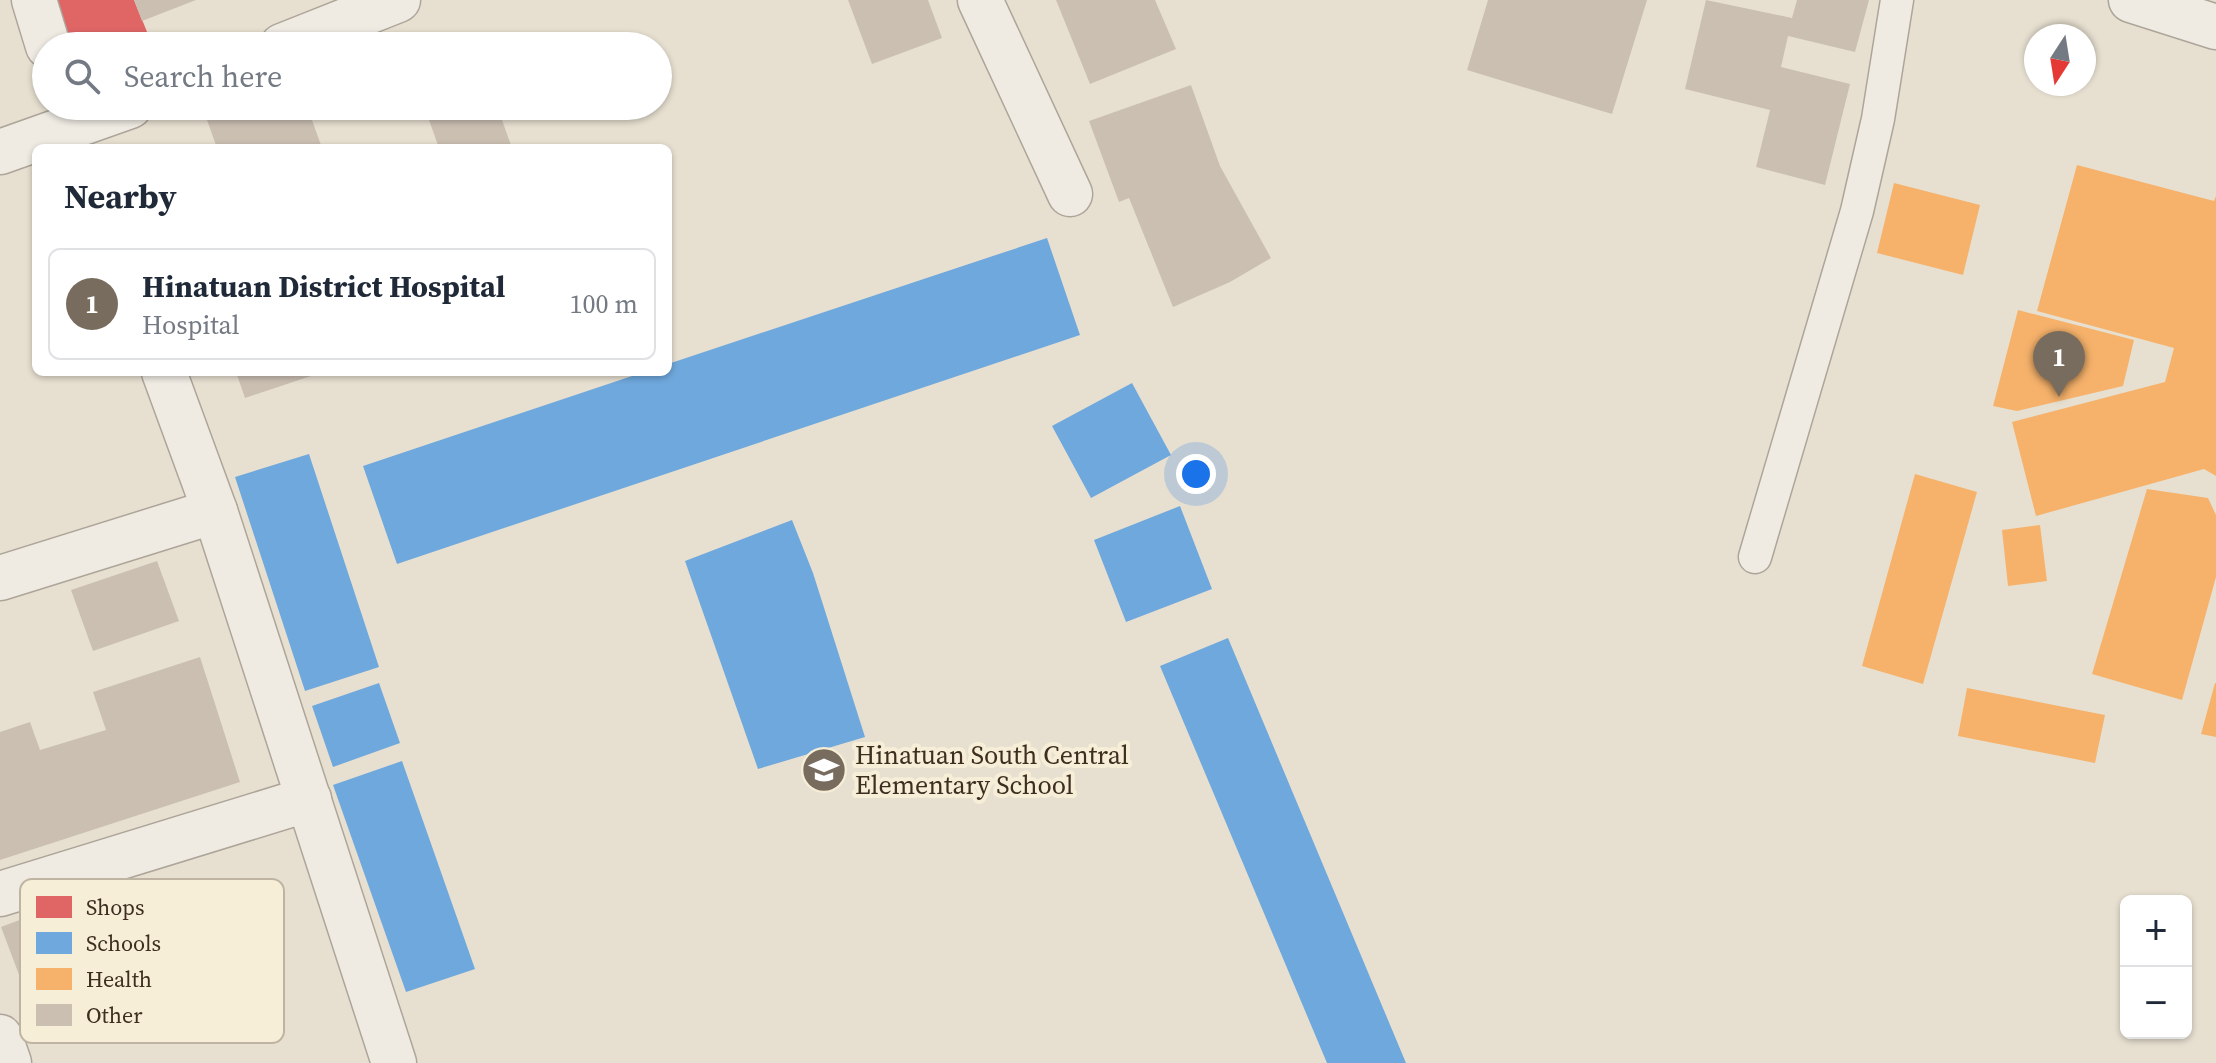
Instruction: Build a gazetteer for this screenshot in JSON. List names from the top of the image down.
{
  "places": {
    "school or university": ["Hinatuan South Central Elementary School"]
  },
  "legend": [
    "Shops",
    "Schools",
    "Health",
    "Other"
  ],
  "north": "bottom",
  "page": {
    "search": "Search here",
    "heading": "Nearby",
    "list": [
      {
        "mark": "1",
        "name": "Hinatuan District Hospital",
        "note": "Hospital",
        "value": "100 m"
      }
    ],
    "pins": "1",
    "map_buttons": ["+", "−"]
  }
}
